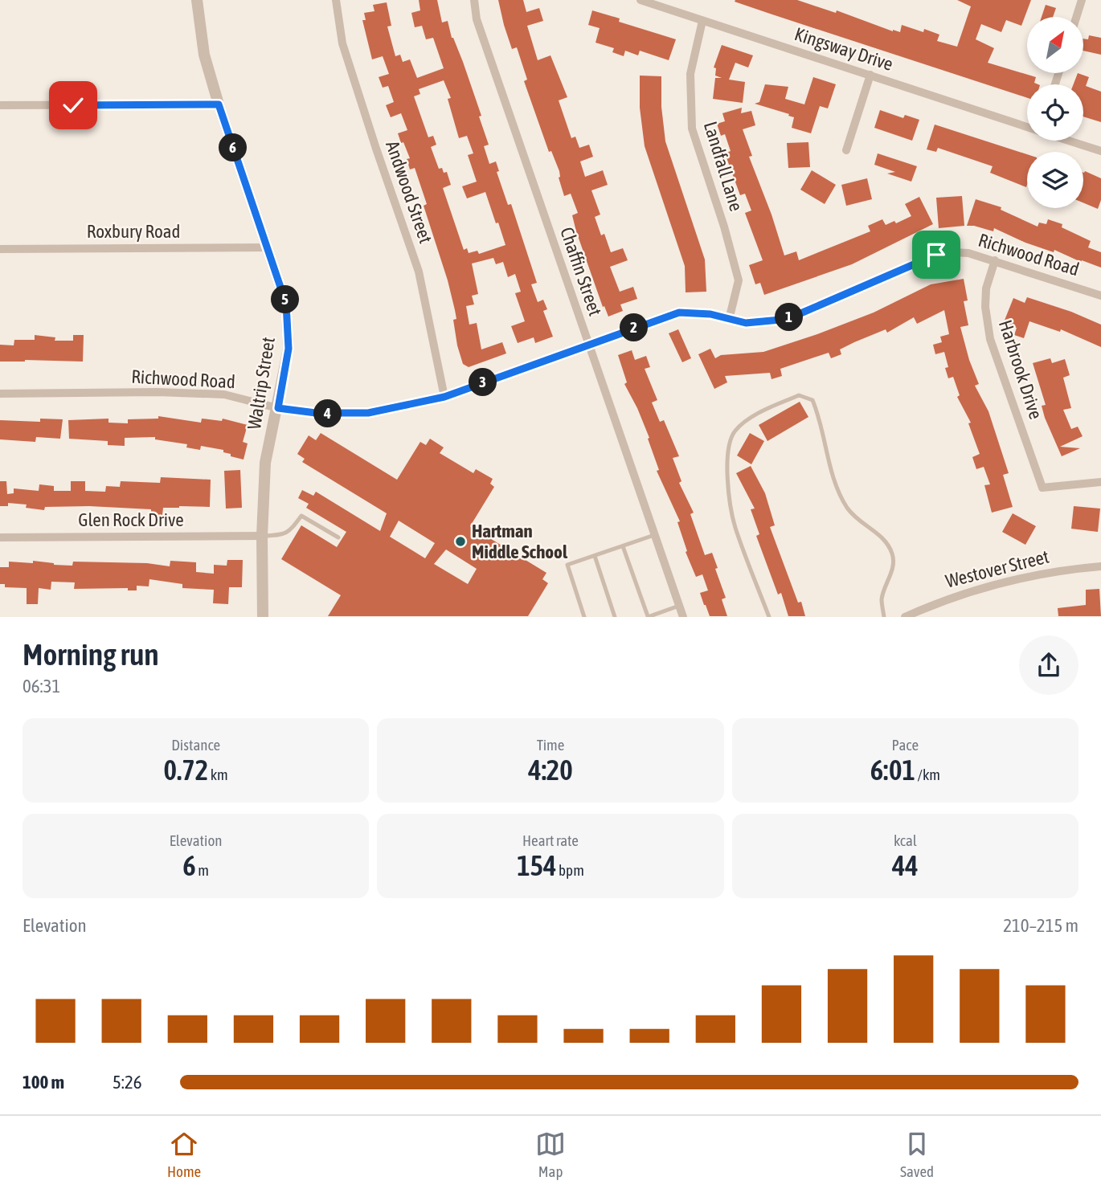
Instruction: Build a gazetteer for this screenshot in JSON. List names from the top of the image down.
{
  "streets": {
    "street": [
      "Kingsway Drive",
      "Landfall Lane",
      "Andwood Street",
      "Roxbury Road",
      "Richwood Road",
      "Chaffin Street",
      "Harbrook Drive",
      "Waltrip Street",
      "Glen Rock Drive",
      "Westover Street"
    ]
  },
  "crossings": [
    ["Kingsway Drive", "Landfall Lane"],
    ["Landfall Lane", "Richwood Road"],
    ["Andwood Street", "Richwood Road"],
    ["Roxbury Road", "Waltrip Street"],
    ["Richwood Road", "Chaffin Street"],
    ["Richwood Road", "Harbrook Drive"],
    ["Richwood Road", "Waltrip Street"],
    ["Waltrip Street", "Glen Rock Drive"]
  ],
  "places": ["Hartman Middle School"],
  "north": "top right",
  "page": {
    "pins": [
      "6",
      "5",
      "1",
      "2",
      "3",
      "4"
    ],
    "heading": ["Morning run", "06:31"],
    "stats": [
      ["Distance", "0.72 km"],
      ["Time", "4:20"],
      ["Pace", "6:01 /km"],
      ["Elevation", "6 m"],
      ["Heart rate", "154 bpm"],
      ["kcal", "44"]
    ],
    "chart": ["Elevation", "210–215 m"],
    "list": [
      {
        "name": "100 m",
        "note": "5:26"
      }
    ],
    "tabs": ["Home", "Map", "Saved"]
  }
}
